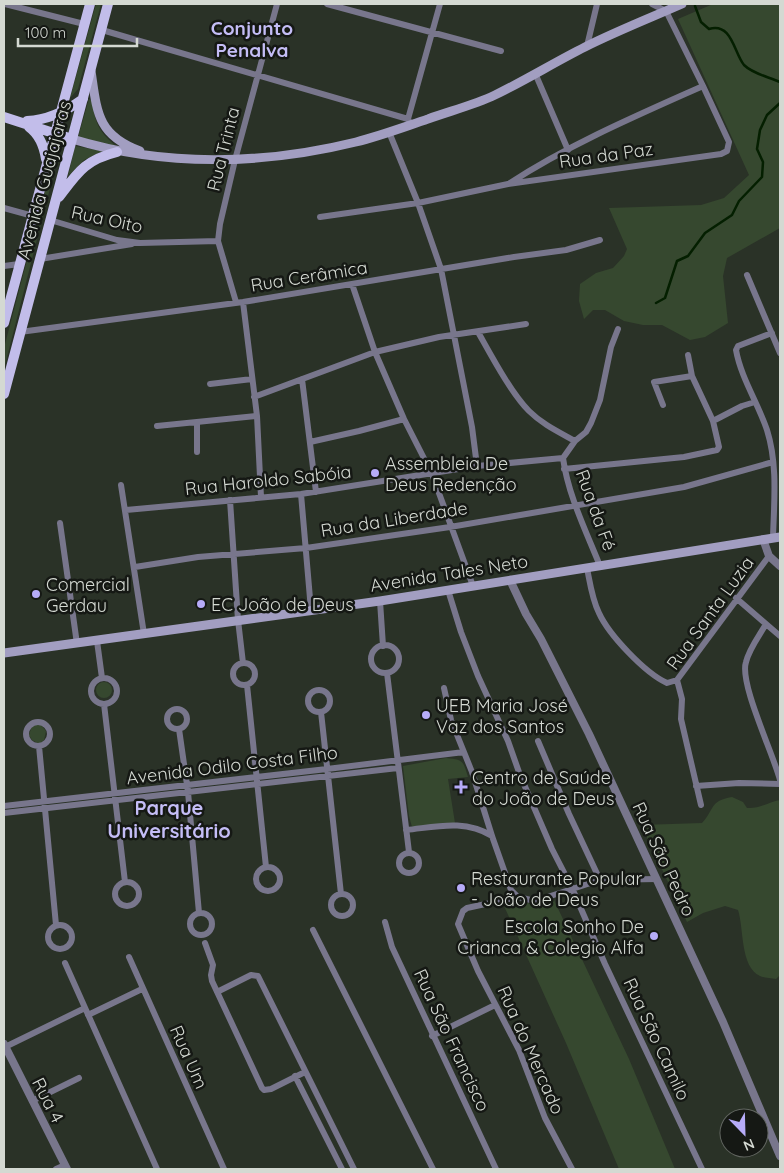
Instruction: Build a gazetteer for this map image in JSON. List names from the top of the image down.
{
  "streets": {
    "main road": ["Avenida Guajajaras", "Avenida Tales Neto"],
    "street": [
      "Rua Trinta",
      "Rua da Paz",
      "Rua Oito",
      "Rua Cerâmica",
      "Rua Haroldo Sabóia",
      "Rua da Fé",
      "Rua da Liberdade",
      "Rua Santa Luzia",
      "Avenida Odilo Costa Filho",
      "Rua São Pedro",
      "Rua São Camilo",
      "Rua São Francisco",
      "Rua do Mercado",
      "Rua Um",
      "Rua 4"
    ]
  },
  "crossings": [
    ["Rua Trinta", "Rua Oito"],
    ["Rua Trinta", "Rua Cerâmica"],
    ["Avenida Guajajaras", "Rua Oito"],
    ["Avenida Guajajaras", "Rua Cerâmica"],
    ["Rua Haroldo Sabóia", "Rua da Fé"],
    ["Rua da Fé", "Rua da Liberdade"],
    ["Rua da Fé", "Avenida Tales Neto"],
    ["Avenida Tales Neto", "Rua São Pedro"],
    ["Avenida Tales Neto", "Rua São Camilo"]
  ],
  "districts": ["Conjunto Penalva", "Parque Universitário"],
  "places": {
    "other": [
      "Assembleia De Deus Redenção",
      "Comercial Gerdau",
      "EC João de Deus",
      "UEB Maria José Vaz dos Santos",
      "Restaurante Popular - João de Deus",
      "Escola Sonho De Crianca & Colegio Alfa"
    ],
    "health": ["Centro de Saúde do João de Deus"]
  },
  "scale_bar": "100 m",
  "north": "bottom right"
}
